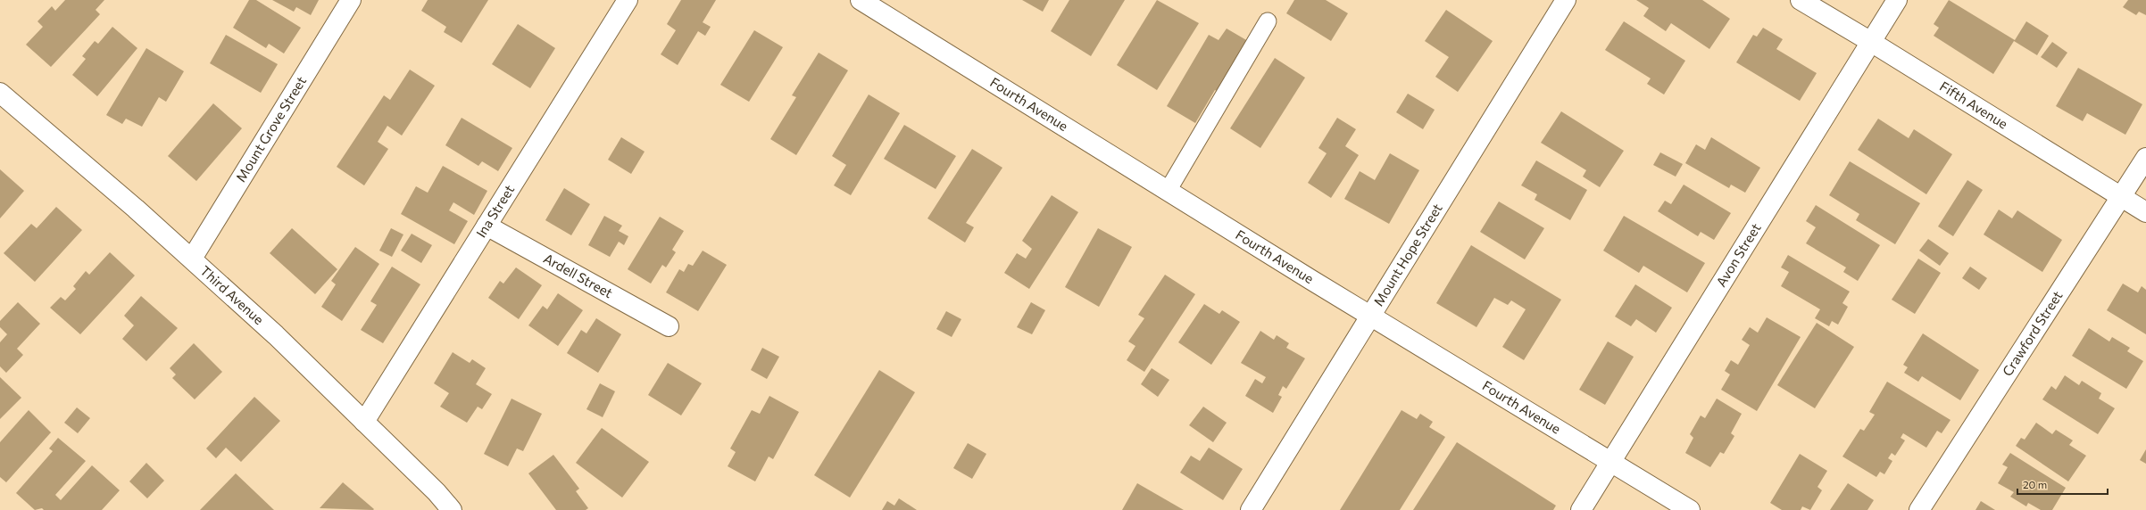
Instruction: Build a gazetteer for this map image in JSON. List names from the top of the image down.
{
  "streets": {
    "street": [
      "Fourth Avenue",
      "Fifth Avenue",
      "Mount Grove Street",
      "Ina Street",
      "Mount Hope Street",
      "Avon Street",
      "Ardell Street",
      "Third Avenue",
      "Crawford Street"
    ]
  },
  "crossings": [
    ["Fourth Avenue", "Mount Hope Street"],
    ["Fourth Avenue", "Avon Street"],
    ["Fifth Avenue", "Avon Street"],
    ["Fifth Avenue", "Crawford Street"],
    ["Mount Grove Street", "Third Avenue"],
    ["Ina Street", "Ardell Street"],
    ["Ina Street", "Third Avenue"]
  ],
  "scale_bar": "20 m"
}
